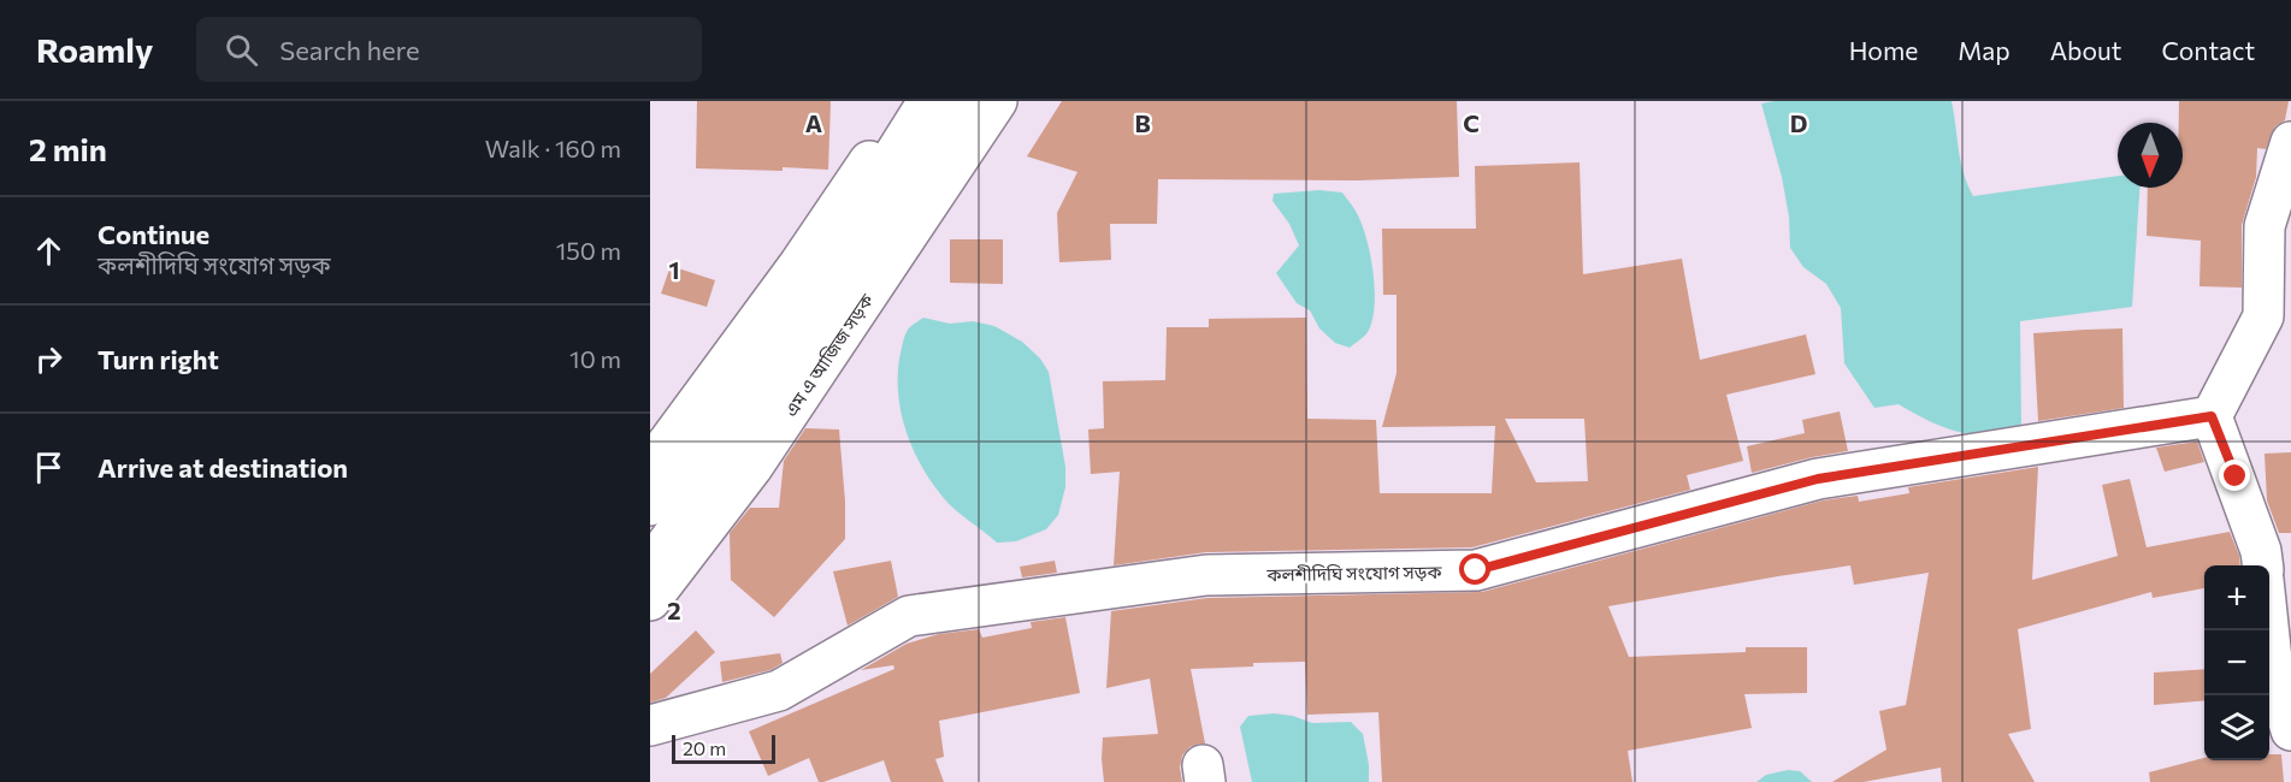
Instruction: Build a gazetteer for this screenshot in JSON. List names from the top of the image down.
{
  "streets": {
    "main road": ["এম এ আজিজ সড়ক", "কলশীদিঘি সংযোগ সড়ক"]
  },
  "scale_bar": "20 m",
  "north": "bottom",
  "page": {
    "header": "Roamly",
    "search": "Search here",
    "nav": [
      "Home",
      "Map",
      "About",
      "Contact"
    ],
    "heading": ["2 min", "Walk · 160 m"],
    "list": [
      ["Continue", "কলশীদিঘি সংযোগ সড়ক", "150 m"],
      ["Turn right", "10 m"],
      "Arrive at destination"
    ],
    "map_buttons": ["+", "−"],
    "scale": "20 m"
  },
  "grid": {
    "columns": [
      "A",
      "B",
      "C",
      "D"
    ],
    "rows": ["1", "2"]
  }
}
